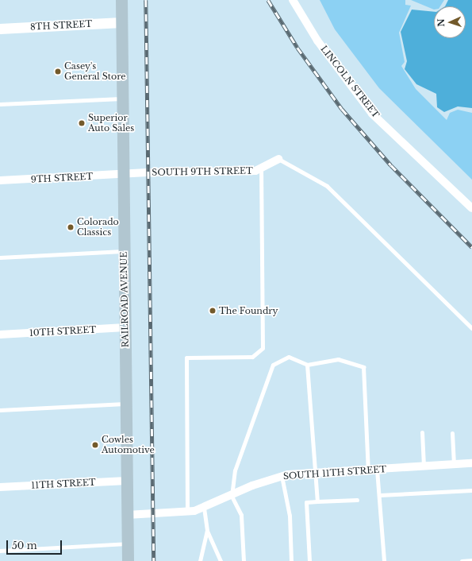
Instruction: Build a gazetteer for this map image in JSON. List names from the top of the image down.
{
  "streets": {
    "main road": ["RAILROAD AVENUE"],
    "street": [
      "8TH STREET",
      "LINCOLN STREET",
      "SOUTH 9TH STREET",
      "9TH STREET",
      "10TH STREET",
      "SOUTH 11TH STREET",
      "11TH STREET"
    ]
  },
  "crossings": [
    ["8TH STREET", "RAILROAD AVENUE"],
    ["SOUTH 9TH STREET", "9TH STREET"],
    ["SOUTH 9TH STREET", "RAILROAD AVENUE"],
    ["9TH STREET", "RAILROAD AVENUE"],
    ["RAILROAD AVENUE", "10TH STREET"],
    ["RAILROAD AVENUE", "SOUTH 11TH STREET"],
    ["RAILROAD AVENUE", "11TH STREET"]
  ],
  "places": [
    "Casey's General Store",
    "Superior Auto Sales",
    "Colorado Classics",
    "The Foundry",
    "Cowles Automotive"
  ],
  "scale_bar": "50 m",
  "north": "left"
}
